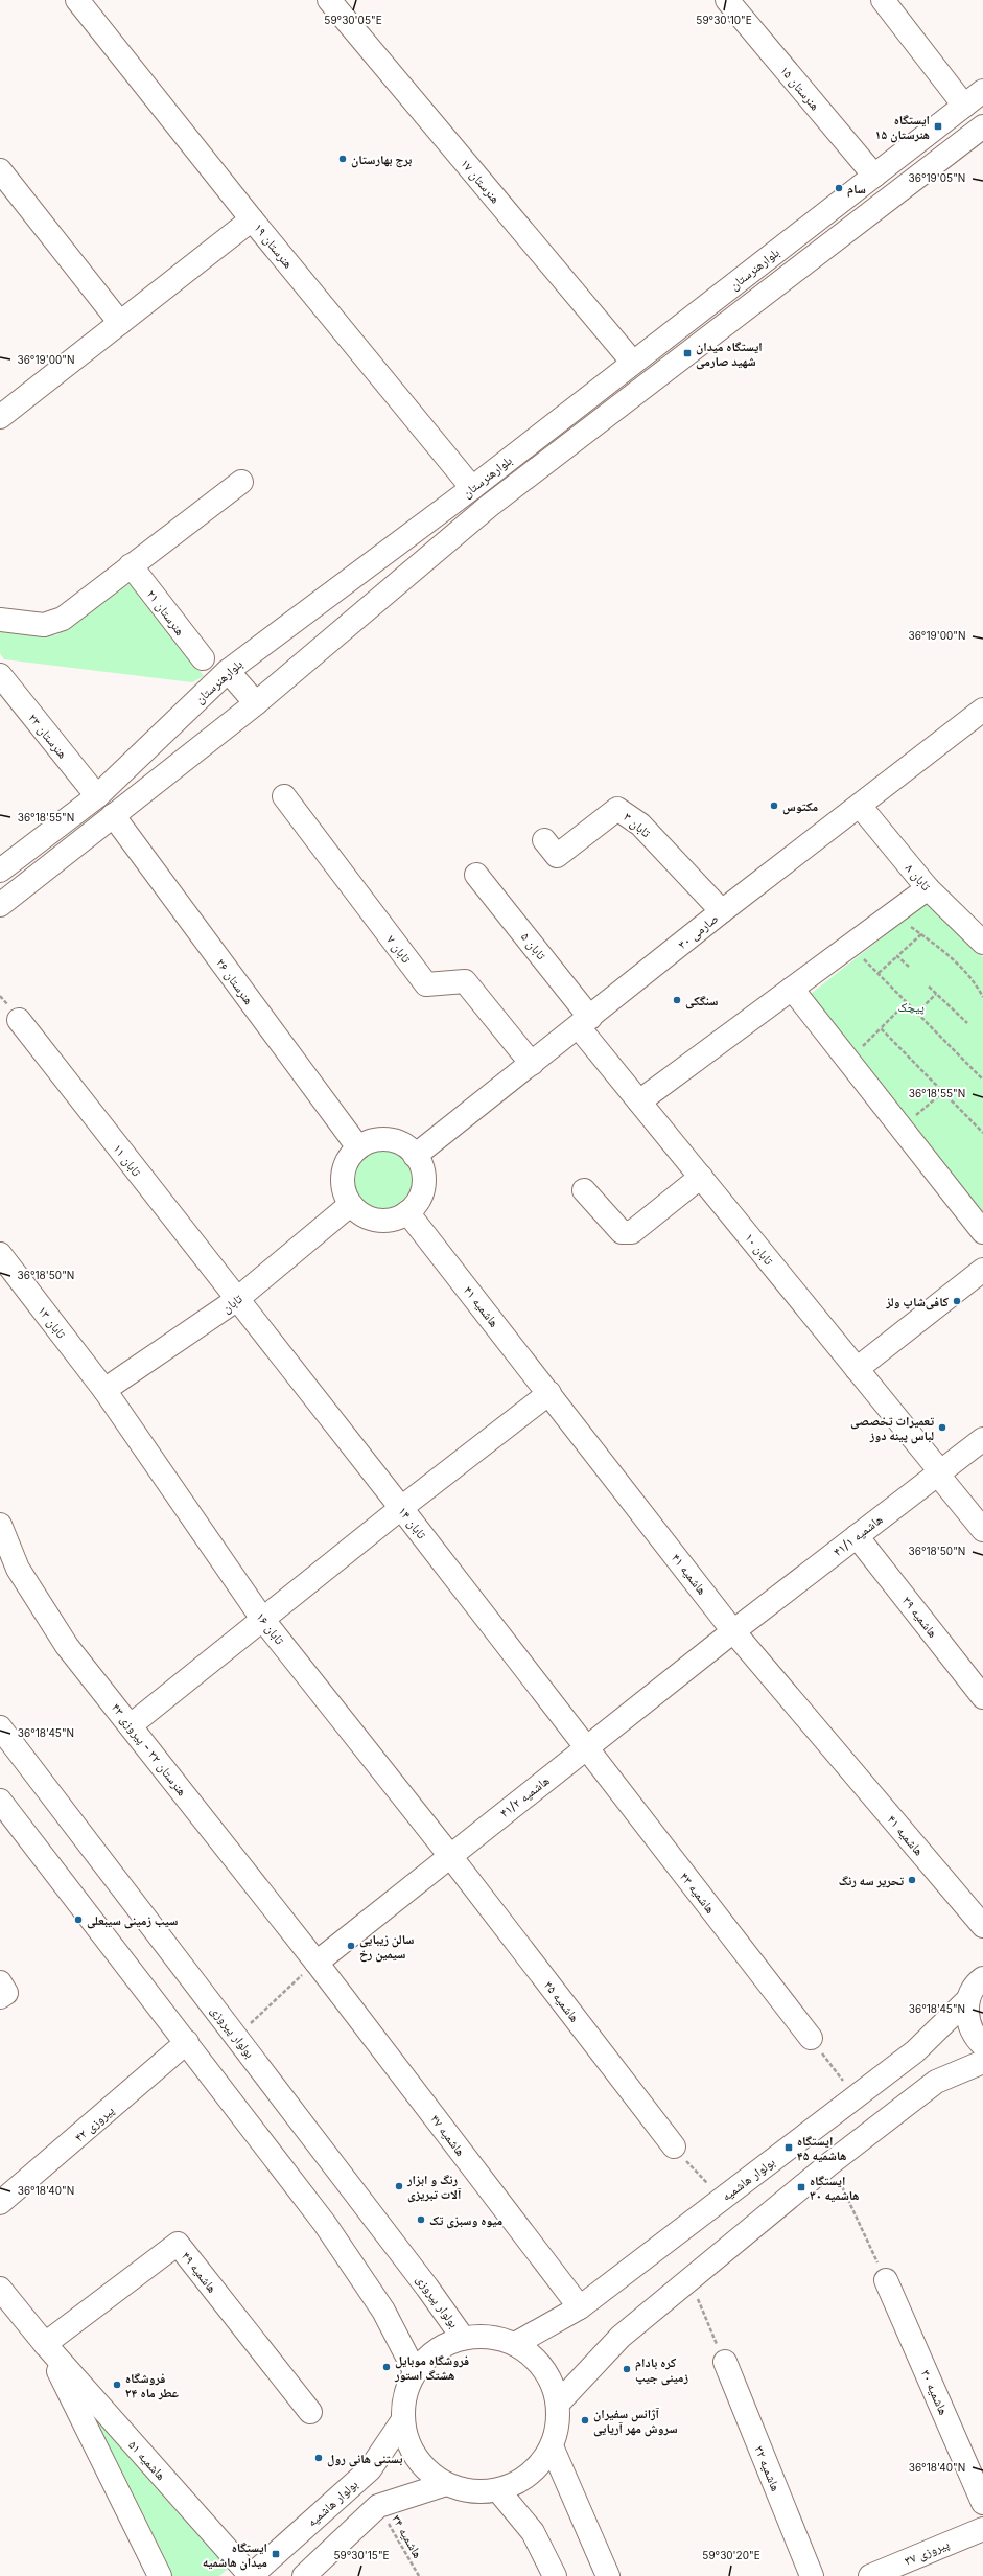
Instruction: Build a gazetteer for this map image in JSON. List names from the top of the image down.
{
  "streets": {
    "street": [
      "هنرستان ۱۵",
      "هنرستان ۱۷",
      "هنرستان ۱۹",
      "بلوارهنرستان",
      "هنرستان ۲۱",
      "هنرستان ۲۳",
      "تابان ۳",
      "تابان ۸",
      "صارمی ۳۰",
      "تابان ۵",
      "تابان ۷",
      "هنرستان ۲۶",
      "تابان ۱۱",
      "تابان ۱۰",
      "تابان",
      "هاشمیه ۴۱",
      "تابان ۱۳",
      "تابان ۱۴",
      "هاشمیه ۴۱/۱",
      "هاشمیه ۳۹",
      "تابان ۱۶",
      "هنرستان ۳۲ - پیروزی ۴۳",
      "هاشمیه ۴۱/۲",
      "هاشمیه ۴۳",
      "هاشمیه ۴۵",
      "بولوار پیروزی",
      "پیروزی ۴۲",
      "هاشمیه ۴۷",
      "بولوار هاشمیه",
      "هاشمیه ۴۹",
      "هاشمیه ۳۰",
      "هاشمیه ۵۱",
      "هاشمیه ۳۲",
      "پیروزی ۳۷"
    ],
    "path": ["هاشمیه ۳۴"]
  },
  "crossings": [
    ["هنرستان ۱۵", "بلوارهنرستان"],
    ["هنرستان ۱۷", "بلوارهنرستان"],
    ["هنرستان ۱۹", "بلوارهنرستان"],
    ["بلوارهنرستان", "هنرستان ۲۳"],
    ["بلوارهنرستان", "هنرستان ۲۶"],
    ["تابان ۳", "صارمی ۳۰"],
    ["تابان ۸", "صارمی ۳۰"],
    ["صارمی ۳۰", "تابان ۵"],
    ["صارمی ۳۰", "تابان ۷"],
    ["صارمی ۳۰", "هنرستان ۲۶"],
    ["صارمی ۳۰", "تابان ۱۰"],
    ["صارمی ۳۰", "تابان"],
    ["صارمی ۳۰", "هاشمیه ۴۱"],
    ["تابان ۵", "تابان ۱۰"],
    ["هنرستان ۲۶", "تابان"],
    ["هنرستان ۲۶", "هاشمیه ۴۱"],
    ["تابان ۱۱", "تابان"],
    ["تابان ۱۱", "تابان ۱۴"],
    ["تابان ۱۰", "هاشمیه ۴۱/۱"],
    ["تابان", "هاشمیه ۴۱"],
    ["تابان", "تابان ۱۳"],
    ["تابان", "تابان ۱۴"],
    ["تابان", "تابان ۱۶"],
    ["هاشمیه ۴۱", "هاشمیه ۴۱/۱"],
    ["هاشمیه ۴۱", "هاشمیه ۴۱/۲"],
    ["تابان ۱۳", "تابان ۱۶"],
    ["تابان ۱۴", "هاشمیه ۴۱/۲"],
    ["تابان ۱۴", "هاشمیه ۴۳"],
    ["هاشمیه ۴۱/۱", "هاشمیه ۳۹"],
    ["هاشمیه ۴۱/۱", "هاشمیه ۴۱/۲"],
    ["تابان ۱۶", "هاشمیه ۴۱/۲"],
    ["تابان ۱۶", "هاشمیه ۴۵"],
    ["هنرستان ۳۲ - پیروزی ۴۳", "هاشمیه ۴۱/۲"],
    ["هنرستان ۳۲ - پیروزی ۴۳", "هاشمیه ۴۷"],
    ["هاشمیه ۴۱/۲", "هاشمیه ۴۳"],
    ["هاشمیه ۴۱/۲", "هاشمیه ۴۵"],
    ["هاشمیه ۴۱/۲", "هاشمیه ۴۷"],
    ["هاشمیه ۴۷", "بولوار هاشمیه"],
    ["بولوار هاشمیه", "هاشمیه ۵۱"],
    ["هاشمیه ۴۹", "هاشمیه ۵۱"]
  ],
  "parks": ["پیچک"],
  "places": {
    "transit": [
      "ایستگاه هنرستان ۱۵",
      "ایستگاه میدان شهید صارمی",
      "ایستگاه هاشمیه ۴۵",
      "ایستگاه هاشمیه ۳۰",
      "ایستگاه میدان هاشمیه"
    ],
    "other": [
      "برج بهارستان",
      "سام",
      "مکتوس",
      "سنگکی",
      "کافی‌شاپ ولز",
      "تعمیرات تخصصی لباس پینه دوز",
      "تحریر سه رنگ",
      "سیب زمینی سیبعلی",
      "سالن زیبایی سیمین رخ",
      "رنگ و ابزار آلات تبریزی",
      "میوه وسبزی تک",
      "فروشگاه موبایل هشتگ استور",
      "کره بادام زمینی جیپ",
      "فروشگاه عطر ماه ۲۴",
      "آژانس سفیران سروش مهر آریایی",
      "بستنی هانی رول"
    ]
  },
  "coordinates": [
    "59°30'05\"E",
    "59°30'10\"E",
    "36°19'05\"N",
    "36°19'00\"N",
    "36°18'55\"N",
    "36°18'50\"N",
    "36°18'45\"N",
    "36°18'40\"N",
    "59°30'15\"E",
    "59°30'20\"E"
  ]
}
